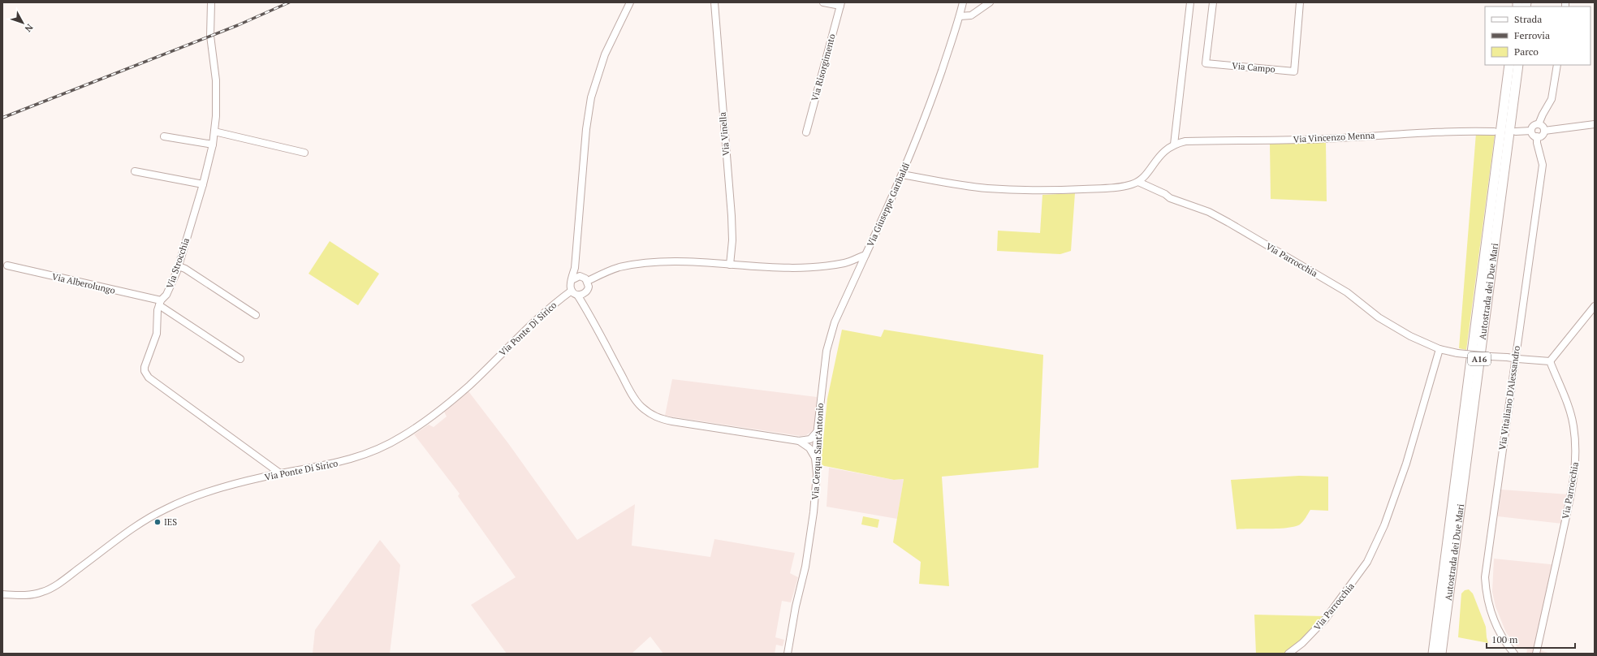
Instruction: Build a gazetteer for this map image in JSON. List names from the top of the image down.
{
  "streets": {
    "highway": ["Autostrada dei Due Mari", "A16"],
    "street": [
      "Via Risorgimento",
      "Via Campo",
      "Via Vinella",
      "Via Vincenzo Menna",
      "Via Giuseppe Garibaldi",
      "Via Parrocchia",
      "Via Strocchia",
      "Via Alberolungo",
      "Via Ponte Di Sirico",
      "Via Vitaliano D'Alessandro",
      "Via Cerqua Sant'Antonio"
    ]
  },
  "crossings": [
    ["Via Vinella", "Via Giuseppe Garibaldi"],
    ["Via Giuseppe Garibaldi", "Via Ponte Di Sirico"],
    ["Via Giuseppe Garibaldi", "Via Cerqua Sant'Antonio"],
    ["Via Strocchia", "Via Alberolungo"],
    ["Via Strocchia", "Via Ponte Di Sirico"]
  ],
  "places": ["IES"],
  "legend": ["Strada", "Ferrovia", "Parco"],
  "scale_bar": "100 m",
  "north": "bottom right"
}
